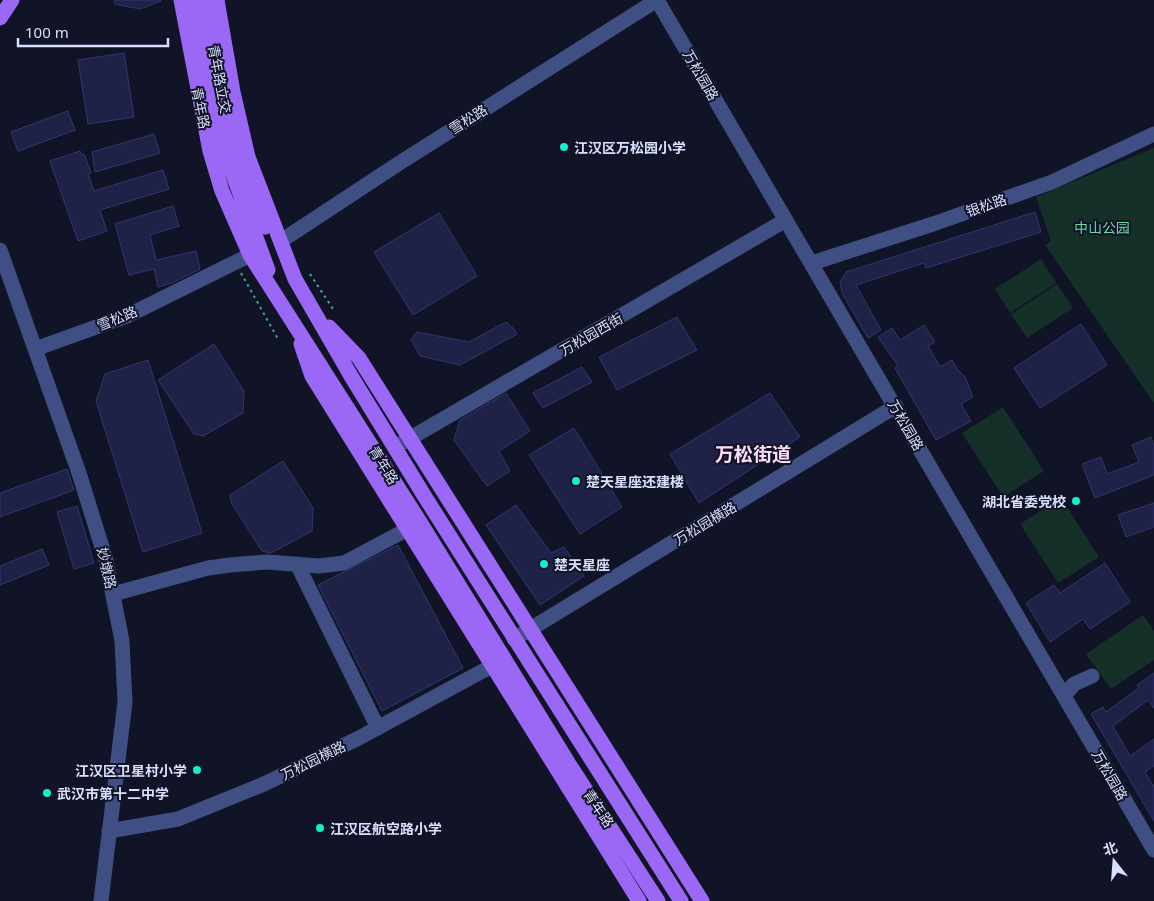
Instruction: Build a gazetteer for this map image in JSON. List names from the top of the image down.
{
  "streets": {
    "main road": ["青年路立交", "青年路"],
    "street": [
      "万松园路",
      "雪松路",
      "银松路",
      "万松园西街",
      "万松园横路",
      "妙墩路"
    ]
  },
  "crossings": [
    ["万松园路", "雪松路"],
    ["万松园路", "银松路"],
    ["万松园路", "万松园西街"],
    ["万松园路", "万松园横路"],
    ["青年路", "雪松路"],
    ["青年路", "万松园西街"],
    ["青年路", "万松园横路"],
    ["雪松路", "妙墩路"],
    ["万松园横路", "妙墩路"]
  ],
  "districts": ["万松街道"],
  "parks": ["中山公园"],
  "places": [
    "江汉区万松园小学",
    "楚天星座还建楼",
    "湖北省委党校",
    "楚天星座",
    "江汉区卫星村小学",
    "武汉市第十二中学",
    "江汉区航空路小学"
  ],
  "scale_bar": "100 m",
  "north": "top"
}
